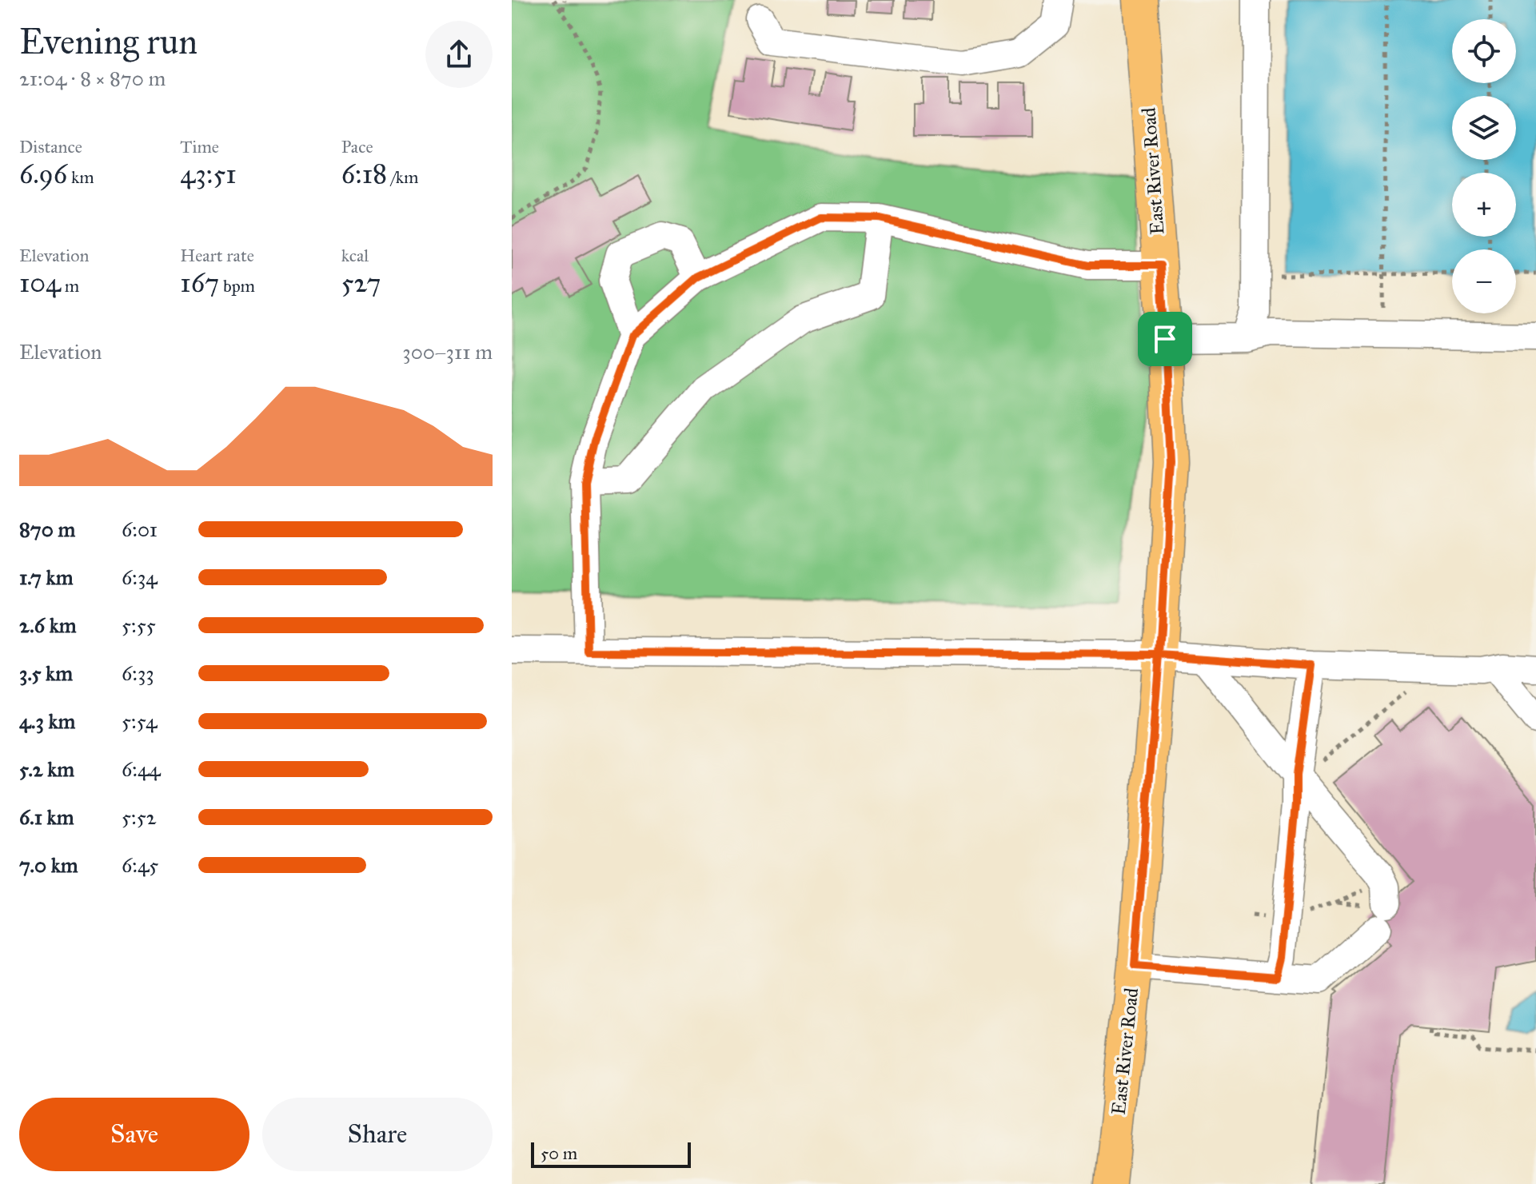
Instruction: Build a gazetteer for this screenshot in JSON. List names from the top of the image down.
{
  "streets": {
    "main road": ["East River Road"]
  },
  "scale_bar": "50 m",
  "page": {
    "heading": ["Evening run", "21:04 · 8 × 870 m"],
    "map_buttons": ["+", "−"],
    "stats": [
      ["Distance", "6.96 km"],
      ["Time", "43:51"],
      ["Pace", "6:18 /km"],
      ["Elevation", "104 m"],
      ["Heart rate", "167 bpm"],
      ["kcal", "527"]
    ],
    "chart": ["Elevation", "300–311 m"],
    "list": [
      {
        "name": "870 m",
        "note": "6:01"
      },
      {
        "name": "1.7 km",
        "note": "6:34"
      },
      {
        "name": "2.6 km",
        "note": "5:55"
      },
      {
        "name": "3.5 km",
        "note": "6:33"
      },
      {
        "name": "4.3 km",
        "note": "5:54"
      },
      {
        "name": "5.2 km",
        "note": "6:44"
      },
      {
        "name": "6.1 km",
        "note": "5:52"
      },
      {
        "name": "7.0 km",
        "note": "6:45"
      }
    ],
    "buttons": ["Save", "Share"],
    "scale": "50 m"
  }
}
